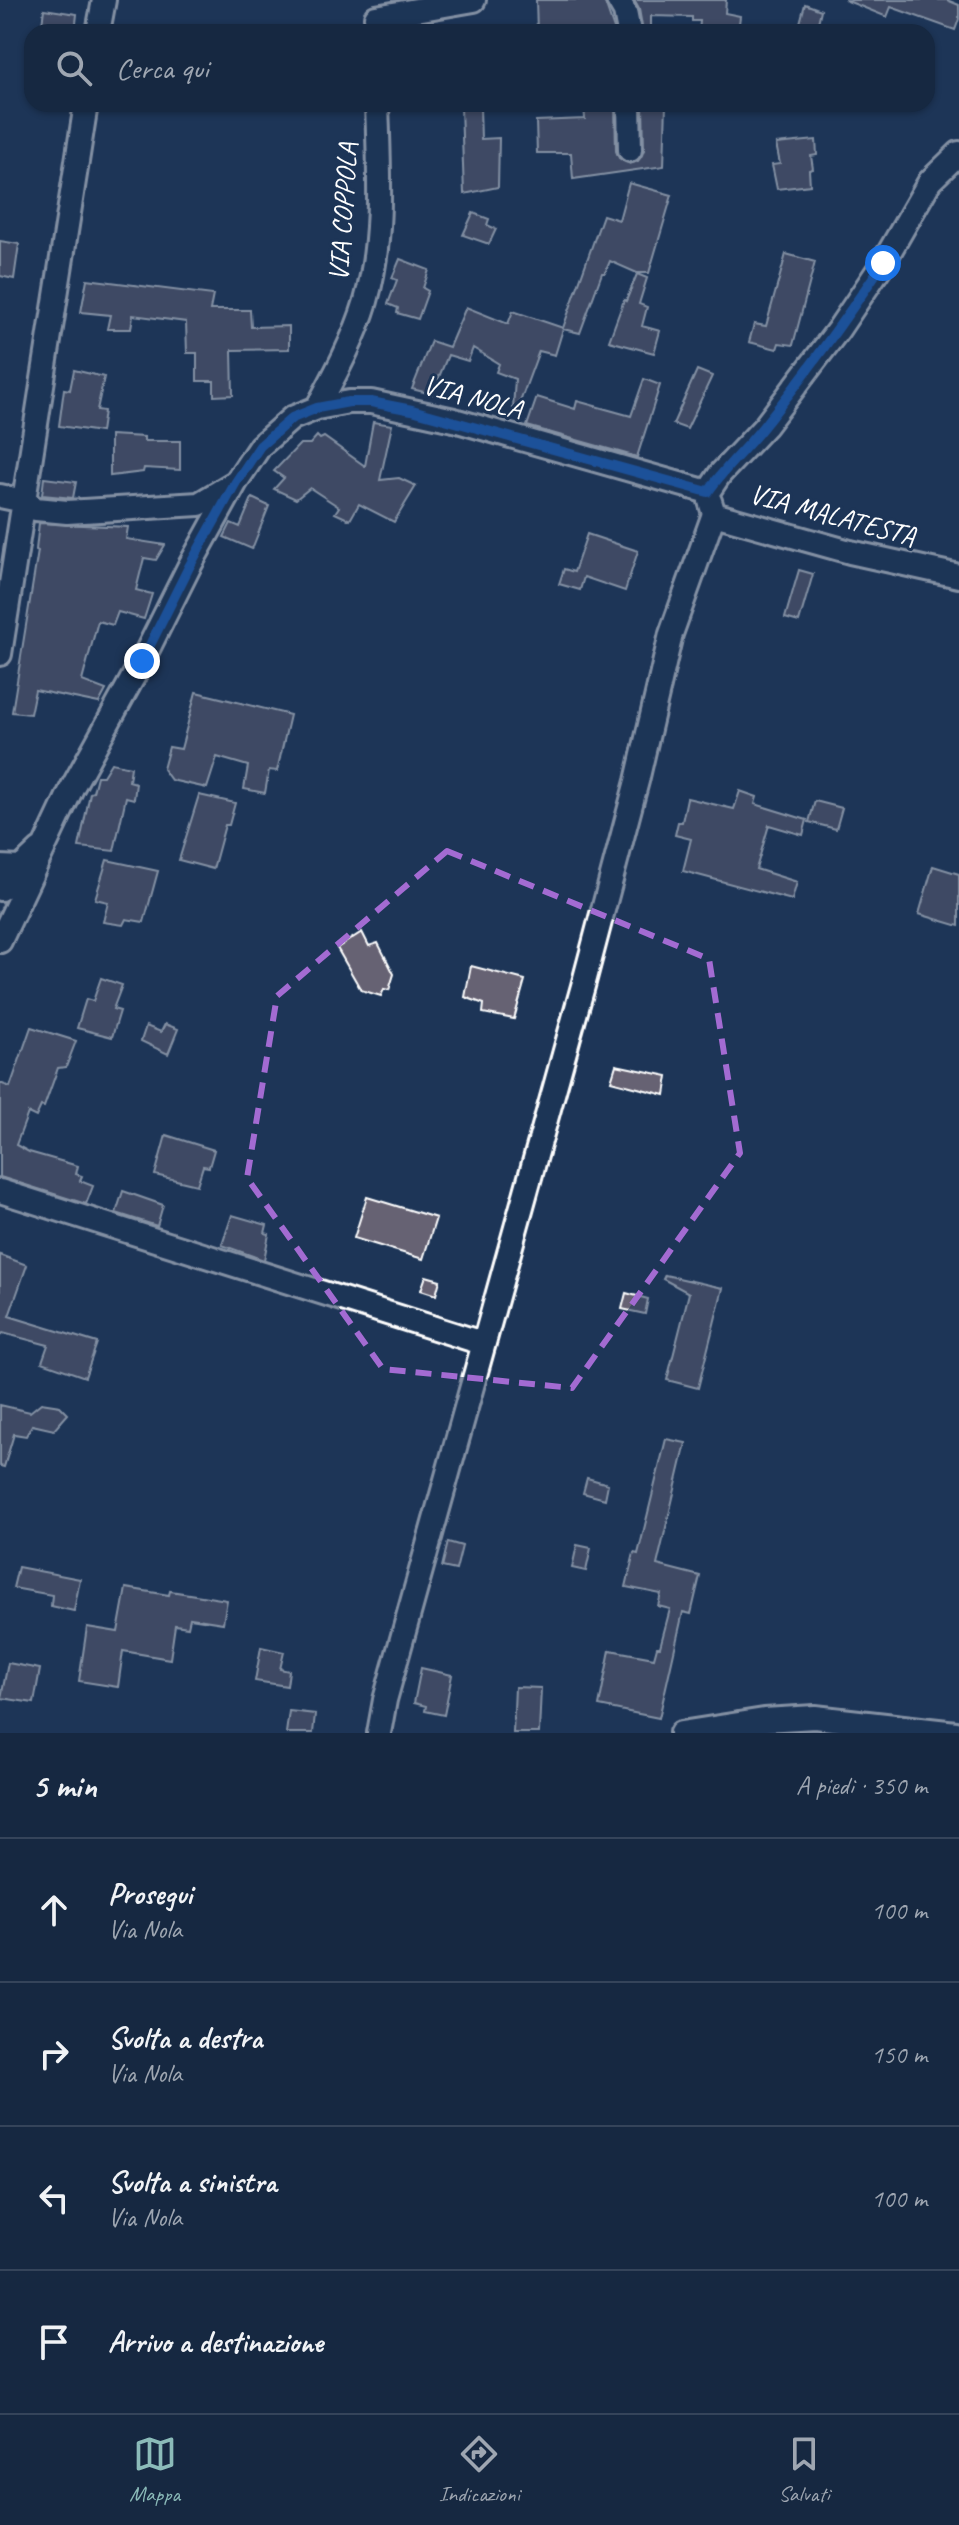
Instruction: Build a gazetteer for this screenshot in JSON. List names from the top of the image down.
{
  "streets": {
    "street": ["VIA COPPOLA", "VIA NOLA", "VIA MALATESTA"]
  },
  "crossings": [
    ["VIA COPPOLA", "VIA NOLA"],
    ["VIA NOLA", "VIA MALATESTA"]
  ],
  "page": {
    "search": "Cerca qui",
    "heading": ["5 min", "A piedi · 350 m"],
    "list": [
      ["Prosegui", "Via Nola", "100 m"],
      ["Svolta a destra", "Via Nola", "150 m"],
      ["Svolta a sinistra", "Via Nola", "100 m"],
      "Arrivo a destinazione"
    ],
    "nav": ["Mappa", "Indicazioni", "Salvati"]
  }
}
